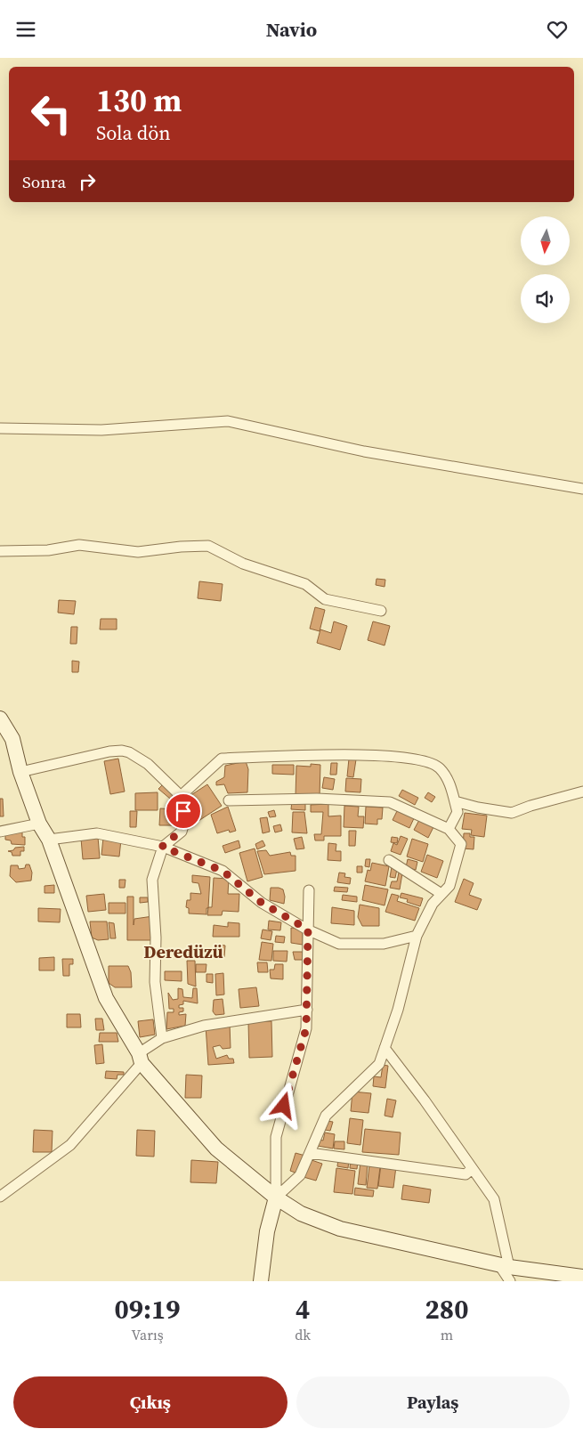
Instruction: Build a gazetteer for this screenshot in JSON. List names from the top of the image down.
{
  "districts": ["Deredüzü"],
  "north": "bottom",
  "page": {
    "header": "Navio",
    "turn": ["130 m", "Sola dön"],
    "then": "Sonra",
    "eta": [
      "09:19",
      "Varış",
      "4",
      "dk",
      "280",
      "m"
    ],
    "buttons": ["Çıkış", "Paylaş"]
  }
}
